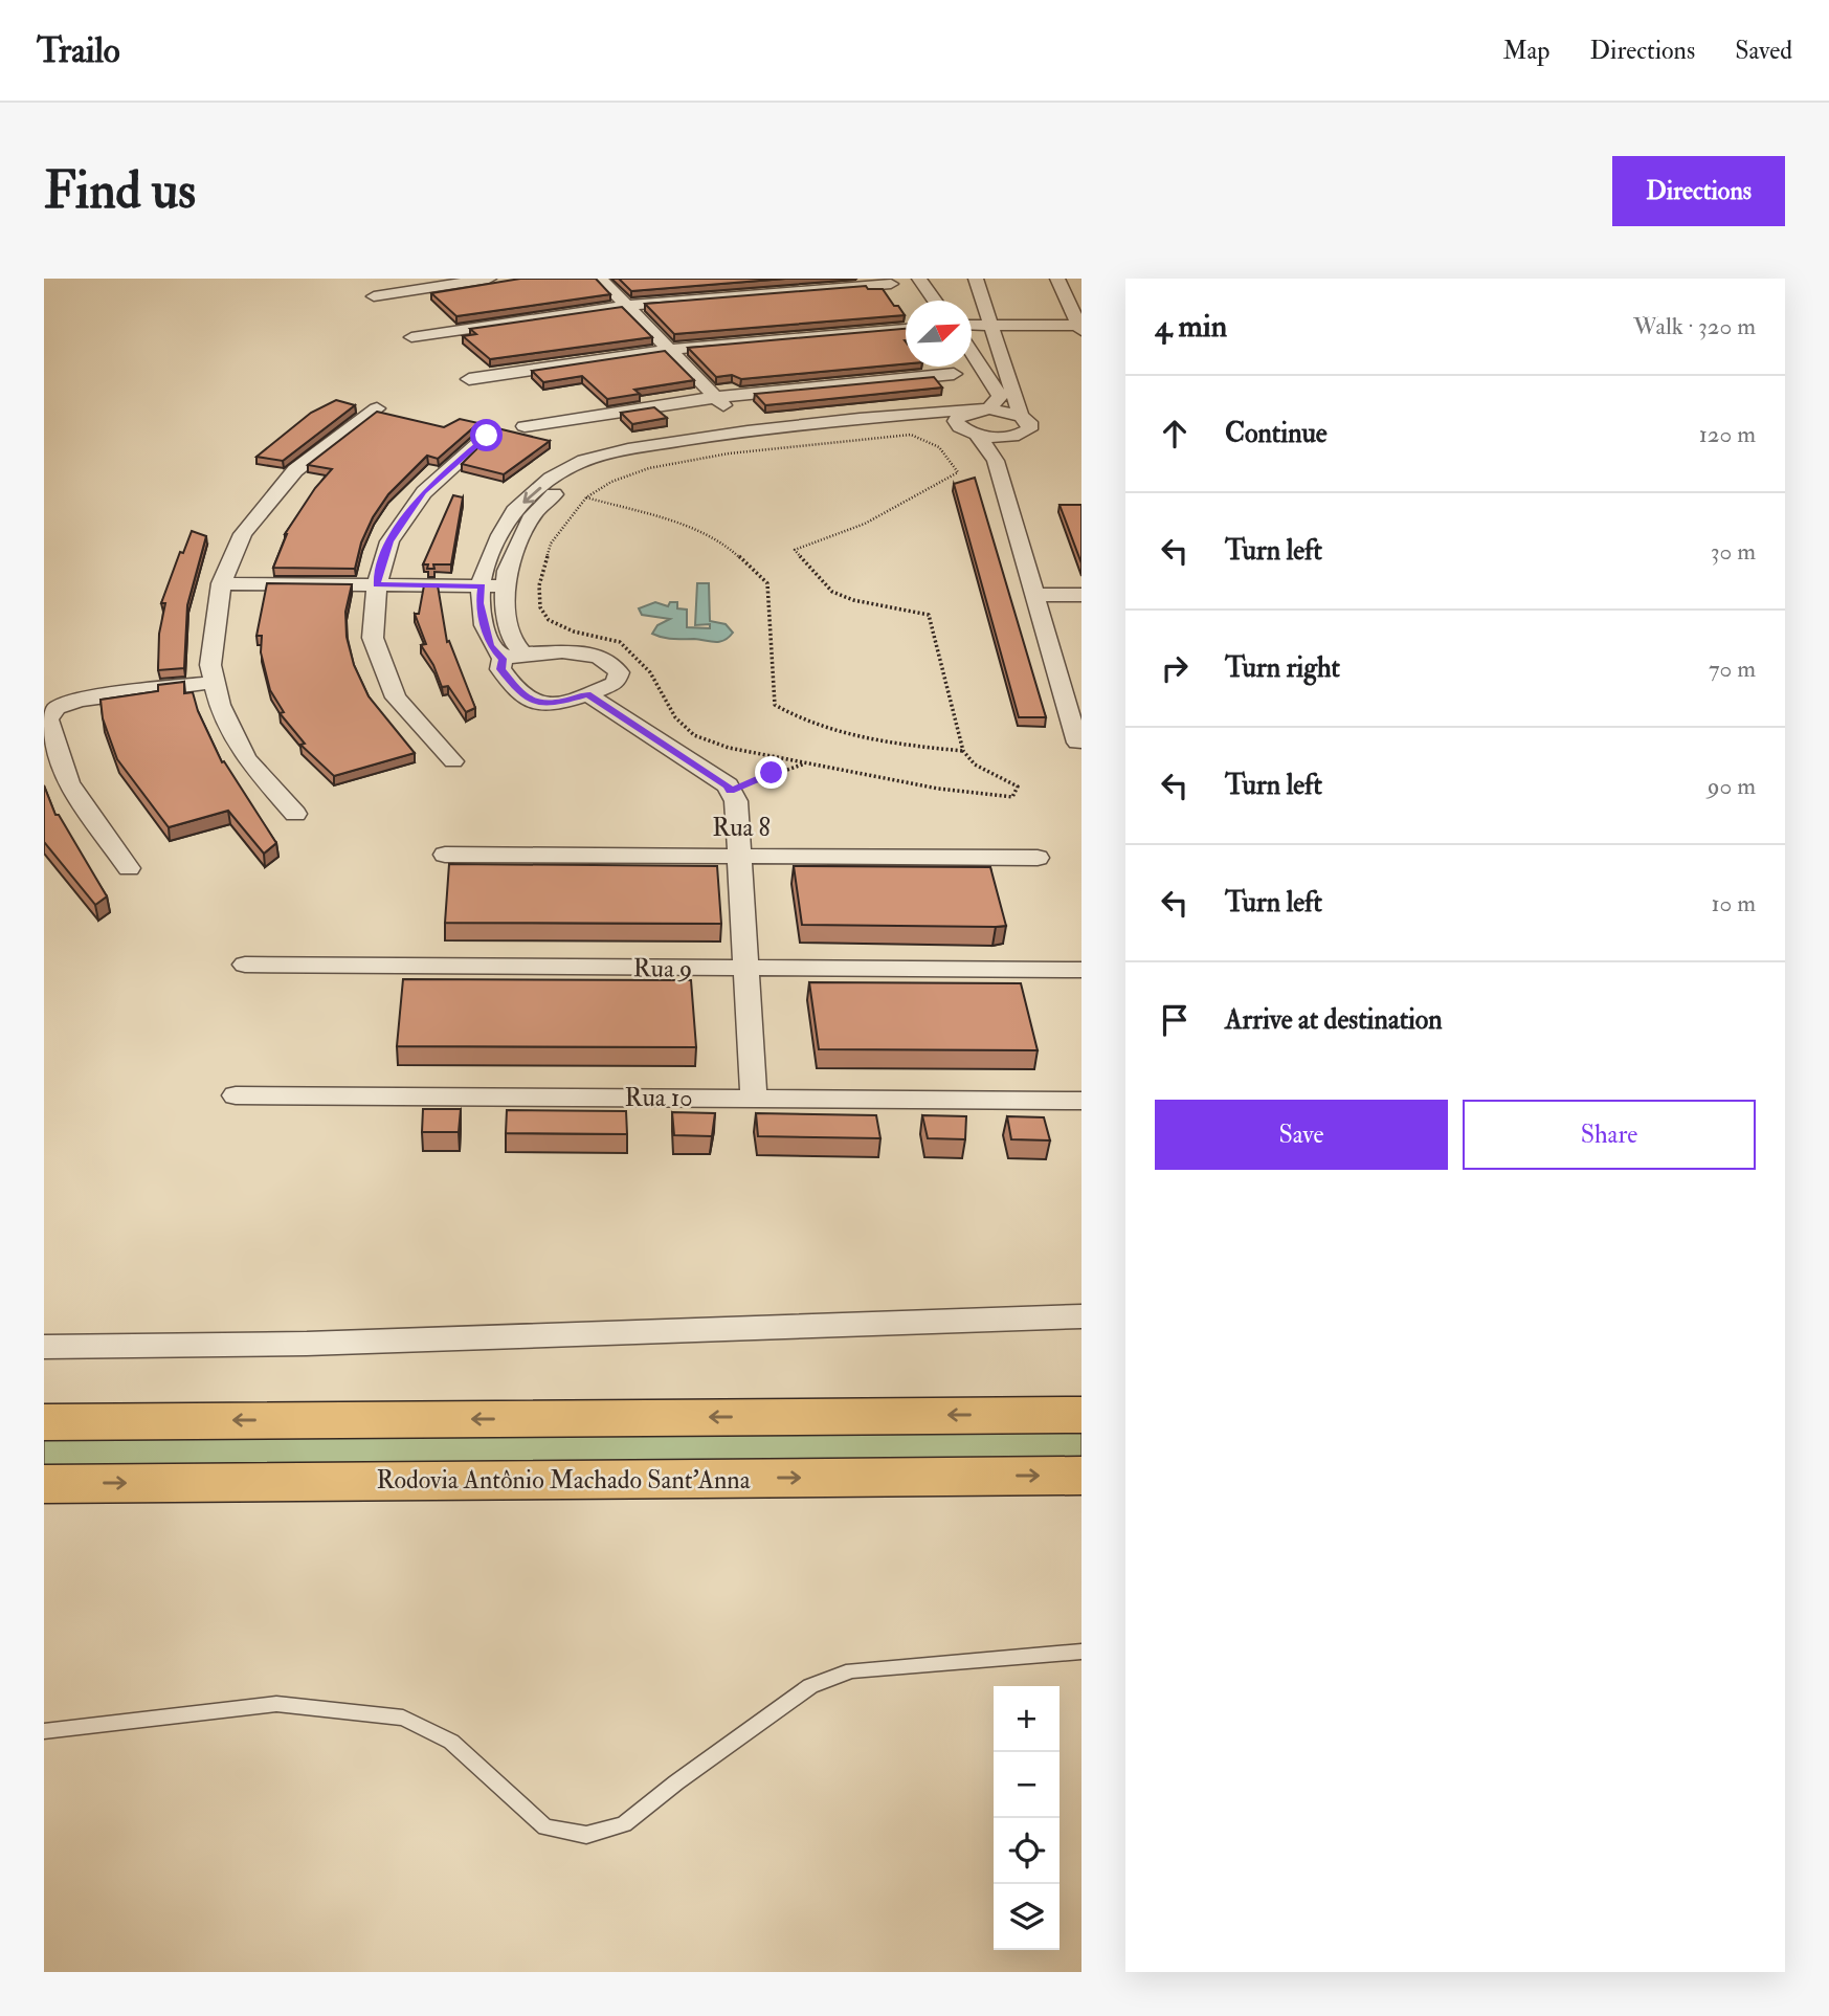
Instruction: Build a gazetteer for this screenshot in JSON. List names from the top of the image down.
{
  "streets": {
    "highway": ["Rodovia Antônio Machado Sant'Anna"],
    "street": ["Rua 8", "Rua 9", "Rua 10"]
  },
  "north": "top right",
  "page": {
    "header": "Trailo",
    "nav": ["Map", "Directions", "Saved"],
    "buttons": [
      "Directions",
      ["Save", "Share"]
    ],
    "title": "Find us",
    "heading": ["4 min", "Walk · 320 m"],
    "list": [
      ["Continue", "120 m"],
      ["Turn left", "30 m"],
      ["Turn right", "70 m"],
      ["Turn left", "90 m"],
      ["Turn left", "10 m"],
      "Arrive at destination"
    ],
    "map_buttons": ["+", "−"]
  }
}
